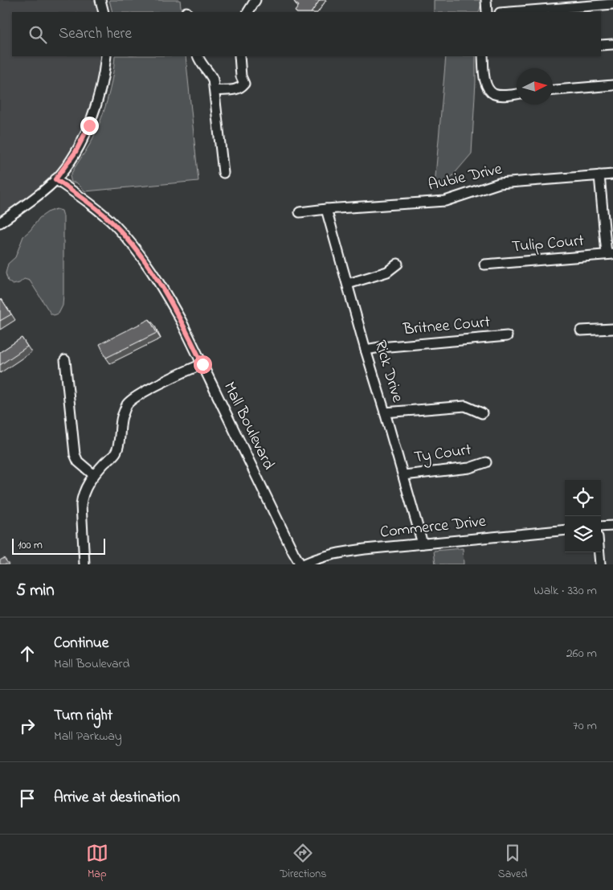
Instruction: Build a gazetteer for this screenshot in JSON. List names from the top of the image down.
{
  "streets": {
    "street": [
      "Aubie Drive",
      "Tulip Court",
      "Britnee Court",
      "Rick Drive",
      "Mall Boulevard",
      "Ty Court",
      "Commerce Drive"
    ]
  },
  "crossings": [
    ["Aubie Drive", "Rick Drive"],
    ["Britnee Court", "Rick Drive"],
    ["Rick Drive", "Ty Court"],
    ["Rick Drive", "Commerce Drive"],
    ["Mall Boulevard", "Commerce Drive"]
  ],
  "scale_bar": "100 m",
  "north": "right",
  "page": {
    "search": "Search here",
    "scale": "100 m",
    "heading": ["5 min", "Walk · 330 m"],
    "list": [
      ["Continue", "Mall Boulevard", "260 m"],
      ["Turn right", "Mall Parkway", "70 m"],
      "Arrive at destination"
    ],
    "nav": ["Map", "Directions", "Saved"]
  }
}
